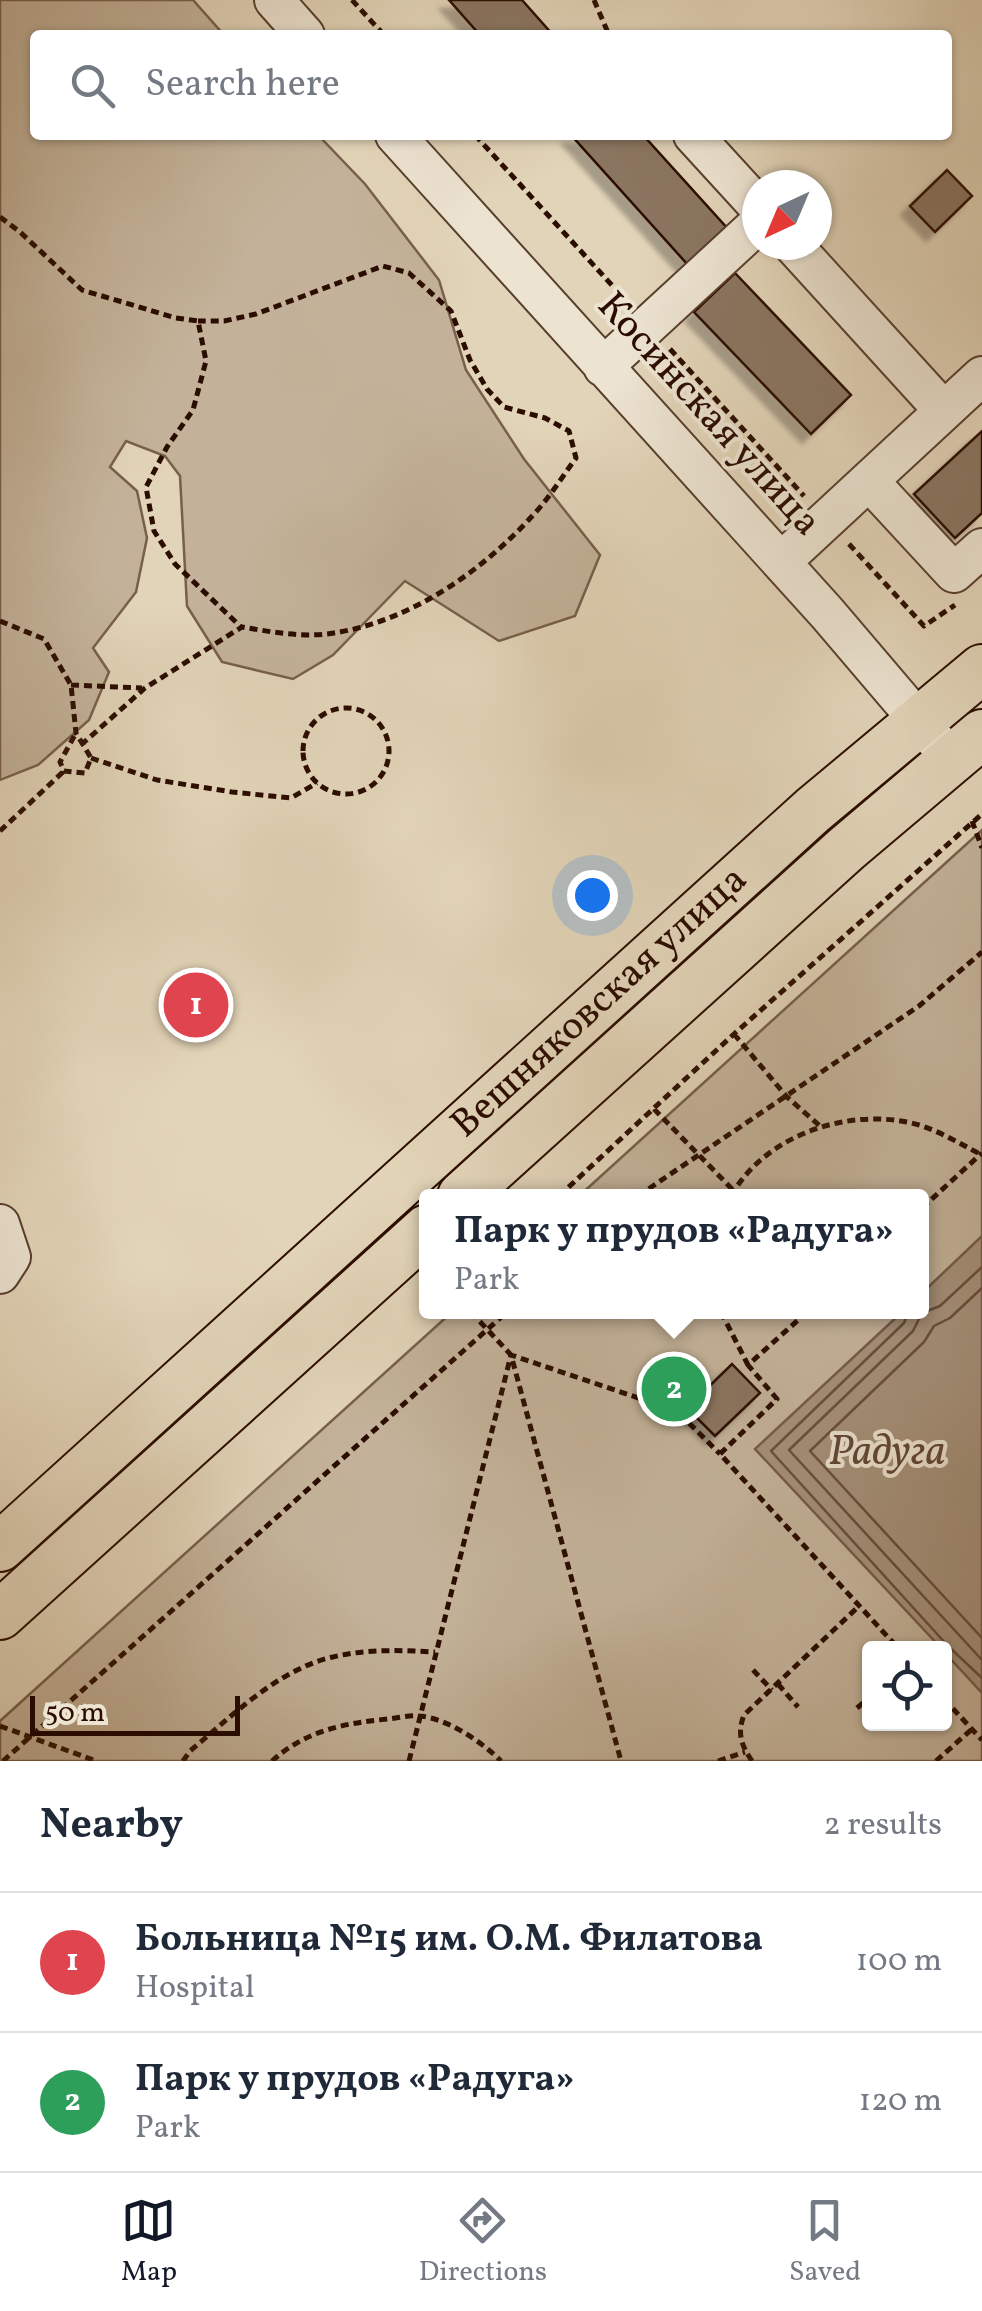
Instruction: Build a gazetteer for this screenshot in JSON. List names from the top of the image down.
{
  "streets": {
    "main road": ["Вешняковская улица"],
    "street": ["Косинская улица"]
  },
  "crossings": [
    ["Косинская улица", "Вешняковская улица"]
  ],
  "water": ["Радуга"],
  "scale_bar": "50 m",
  "north": "bottom left",
  "page": {
    "search": "Search here",
    "pins": ["1", "2"],
    "popup": ["Парк у прудов «Радуга»", "Park"],
    "scale": "50 m",
    "heading": ["Nearby", "2 results"],
    "list": [
      {
        "mark": "1",
        "name": "Больница №15 им. О.М. Филатова",
        "note": "Hospital",
        "value": "100 m"
      },
      {
        "mark": "2",
        "name": "Парк у прудов «Радуга»",
        "note": "Park",
        "value": "120 m"
      }
    ],
    "nav": ["Map", "Directions", "Saved"]
  }
}
